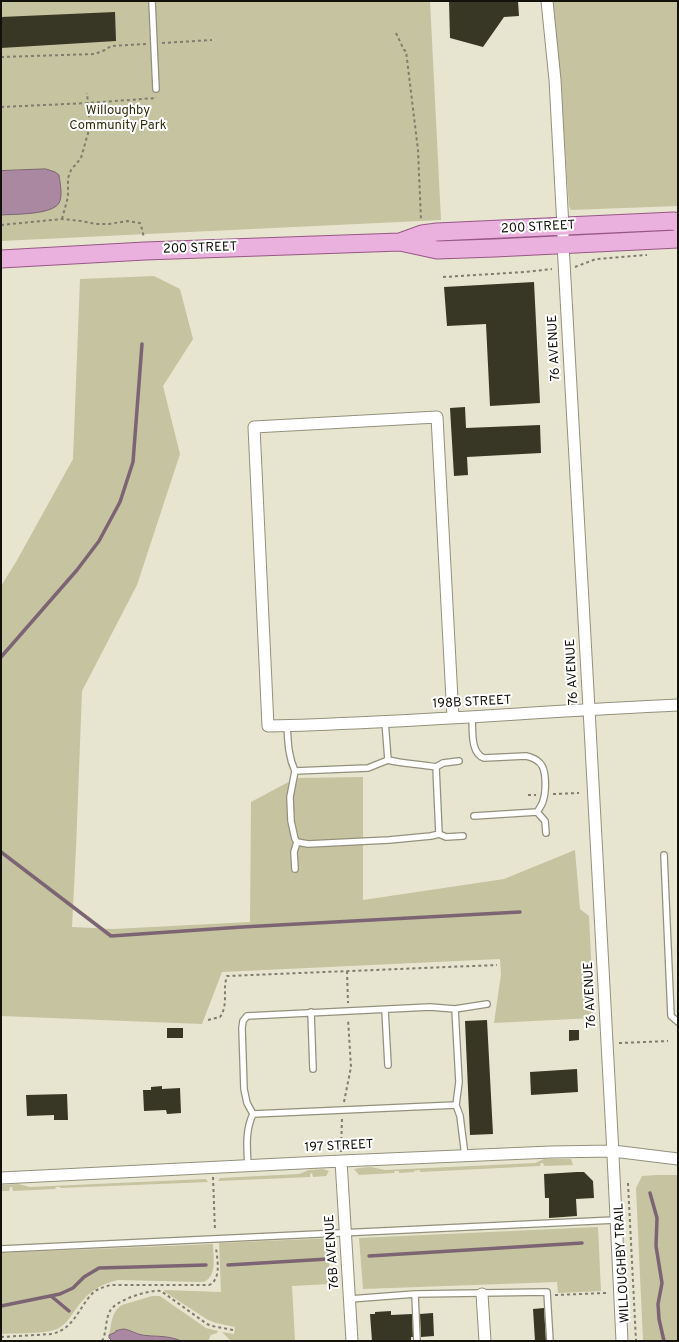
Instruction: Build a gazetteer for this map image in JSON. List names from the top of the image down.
{
  "streets": {
    "main road": ["200 STREET"],
    "street": [
      "76 AVENUE",
      "198B STREET",
      "197 STREET",
      "76B AVENUE"
    ],
    "path": ["WILLOUGHBY TRAIL"]
  },
  "crossings": [
    ["200 STREET", "76 AVENUE"],
    ["76 AVENUE", "198B STREET"],
    ["76 AVENUE", "197 STREET"],
    ["197 STREET", "76B AVENUE"]
  ],
  "parks": ["Willoughby Community Park"]
}
